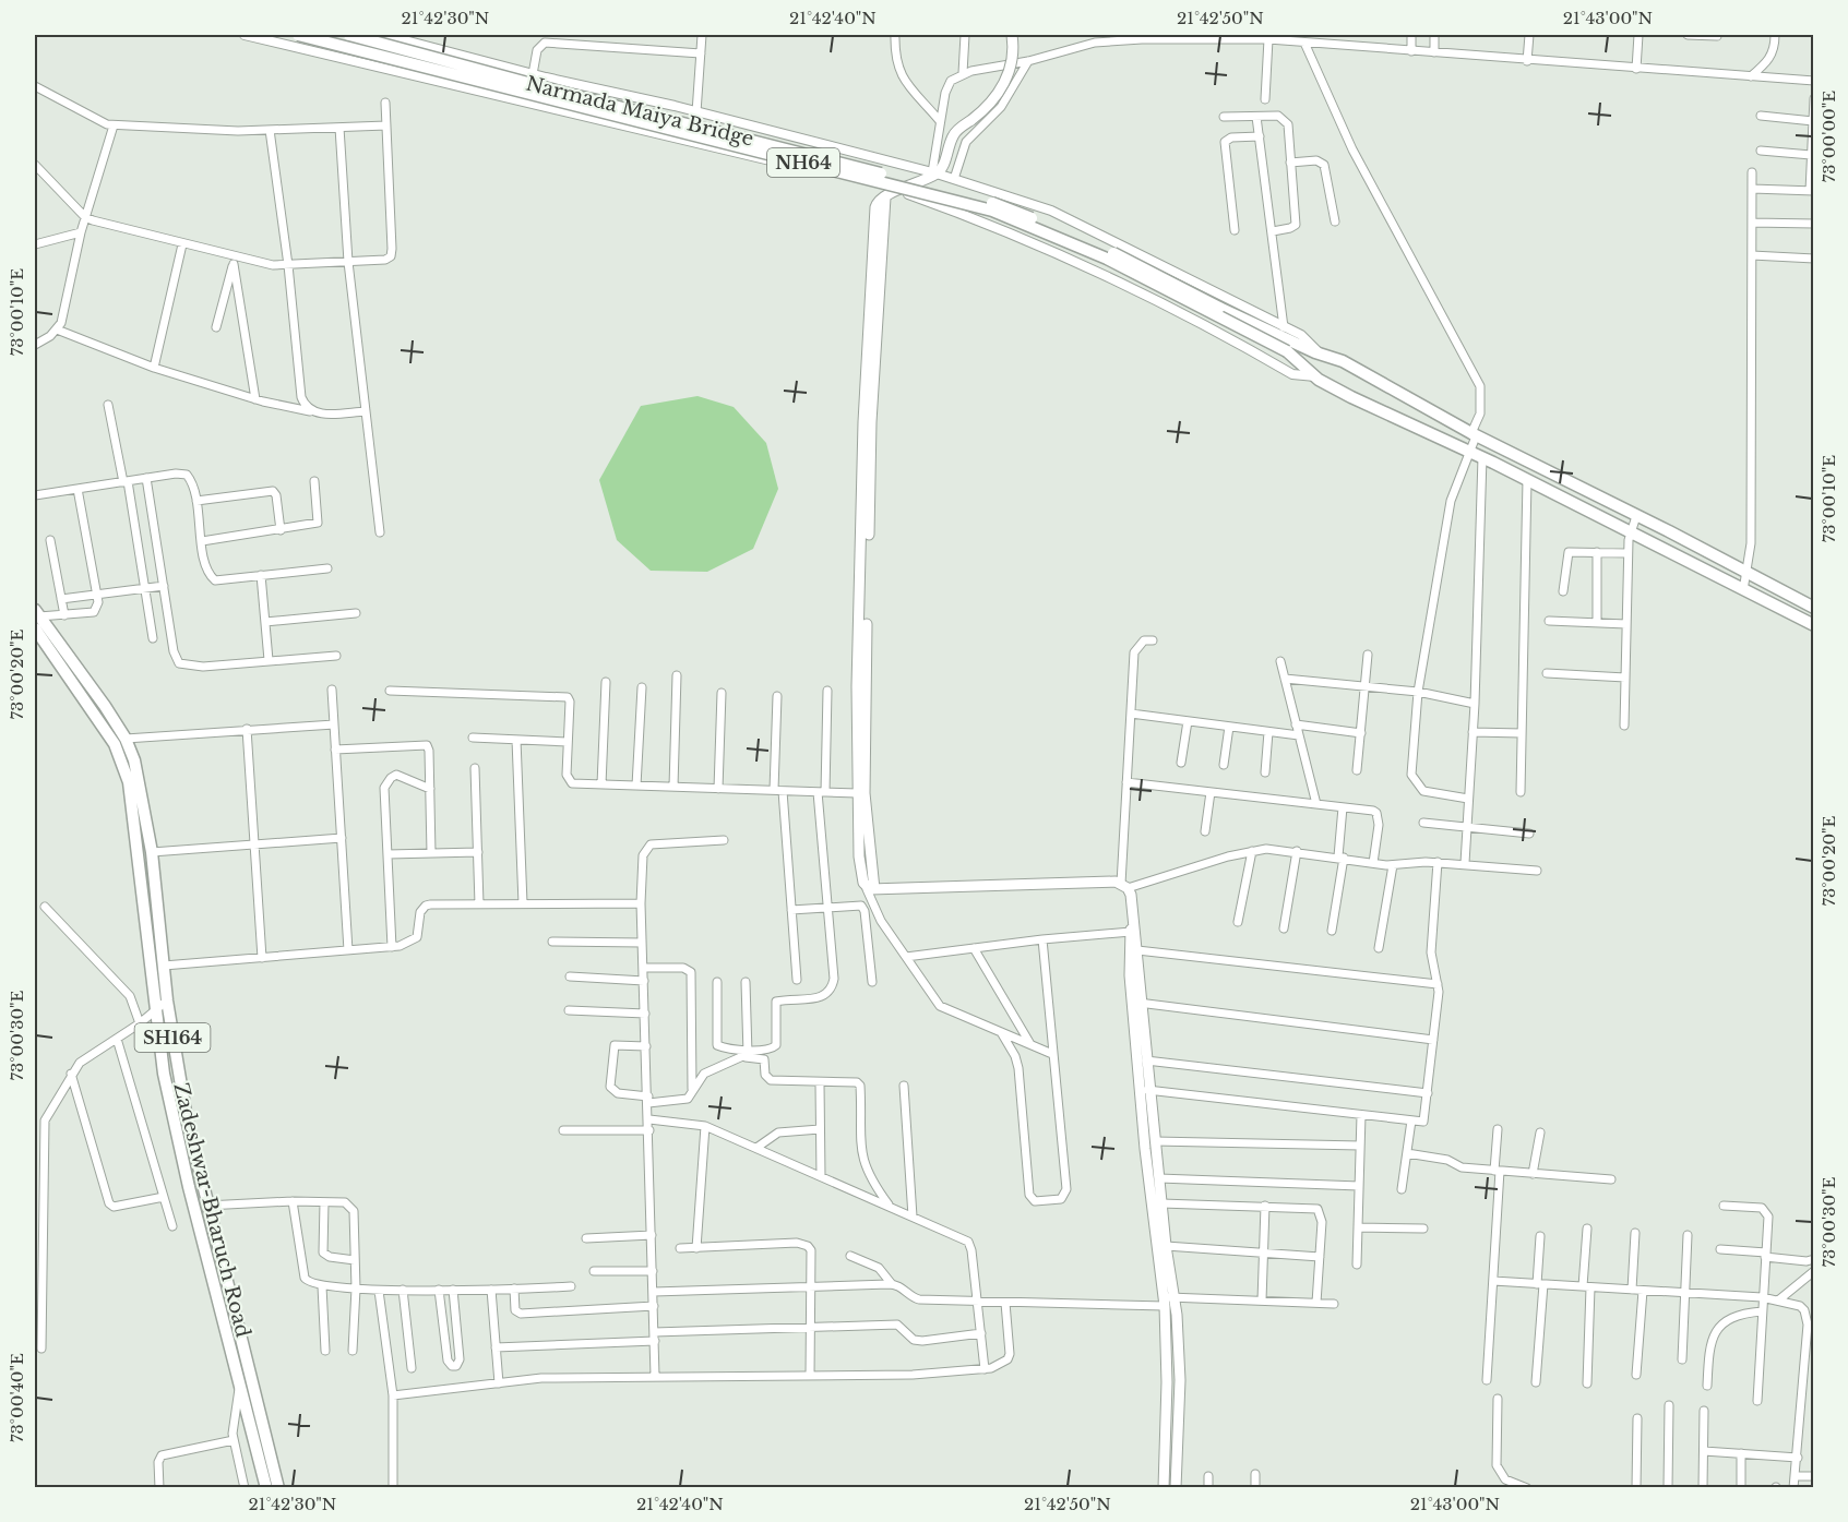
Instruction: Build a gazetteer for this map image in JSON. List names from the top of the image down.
{
  "streets": {
    "main road": [
      "Narmada Maiya Bridge",
      "NH64",
      "SH164",
      "Zadeshwar-Bharuch Road"
    ]
  },
  "crossings": [
    ["Narmada Maiya Bridge", "NH64"]
  ],
  "coordinates": [
    "21°42'30\"N",
    "21°42'40\"N",
    "21°42'50\"N",
    "21°43'00\"N",
    "73°00'00\"E",
    "73°00'10\"E",
    "73°00'20\"E",
    "73°00'30\"E",
    "73°00'40\"E"
  ]
}
